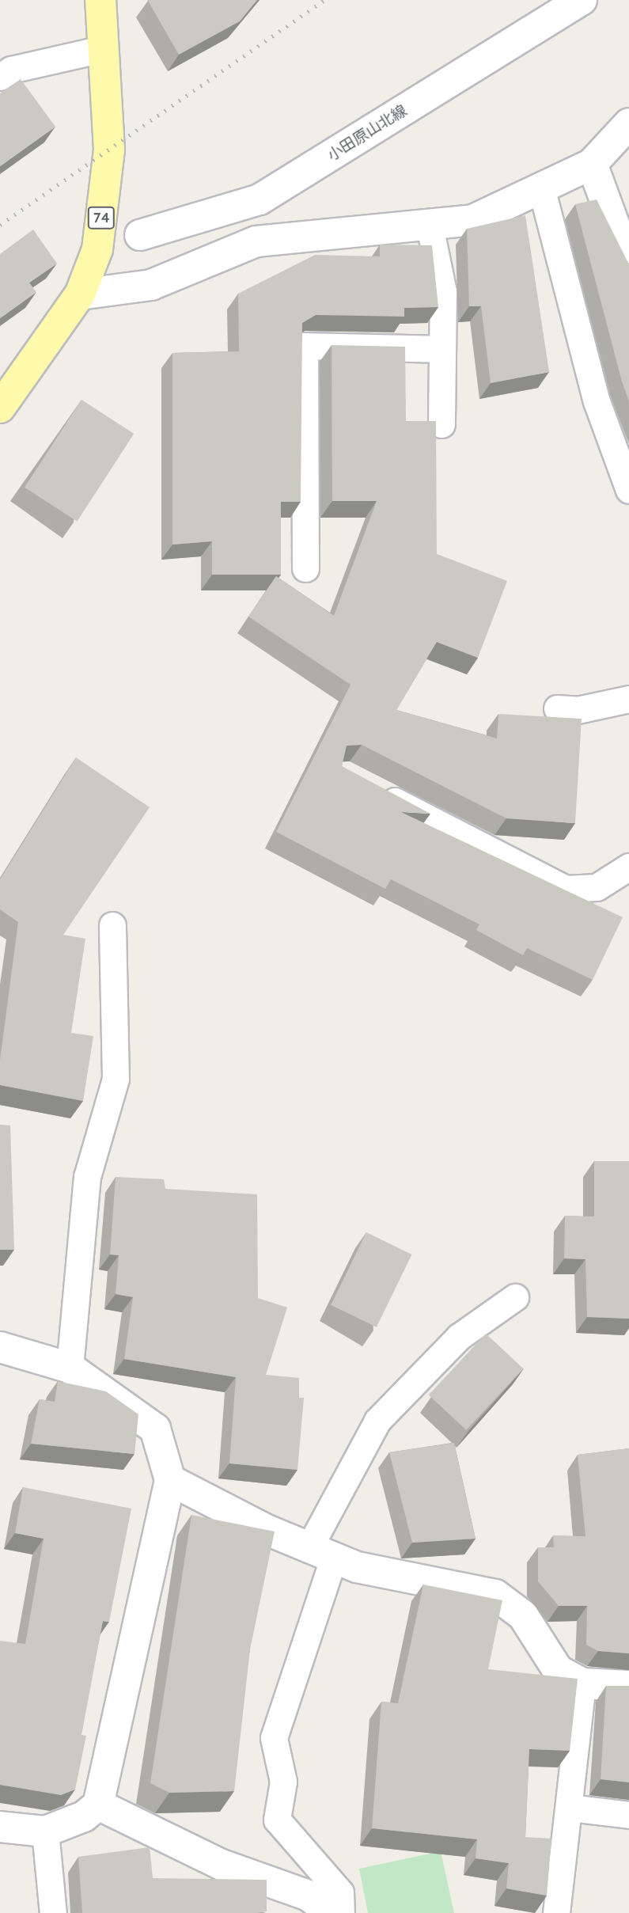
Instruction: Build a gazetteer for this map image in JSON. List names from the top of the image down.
{
  "streets": {
    "main road": ["74"],
    "street": ["小田原山北線"]
  }
}
